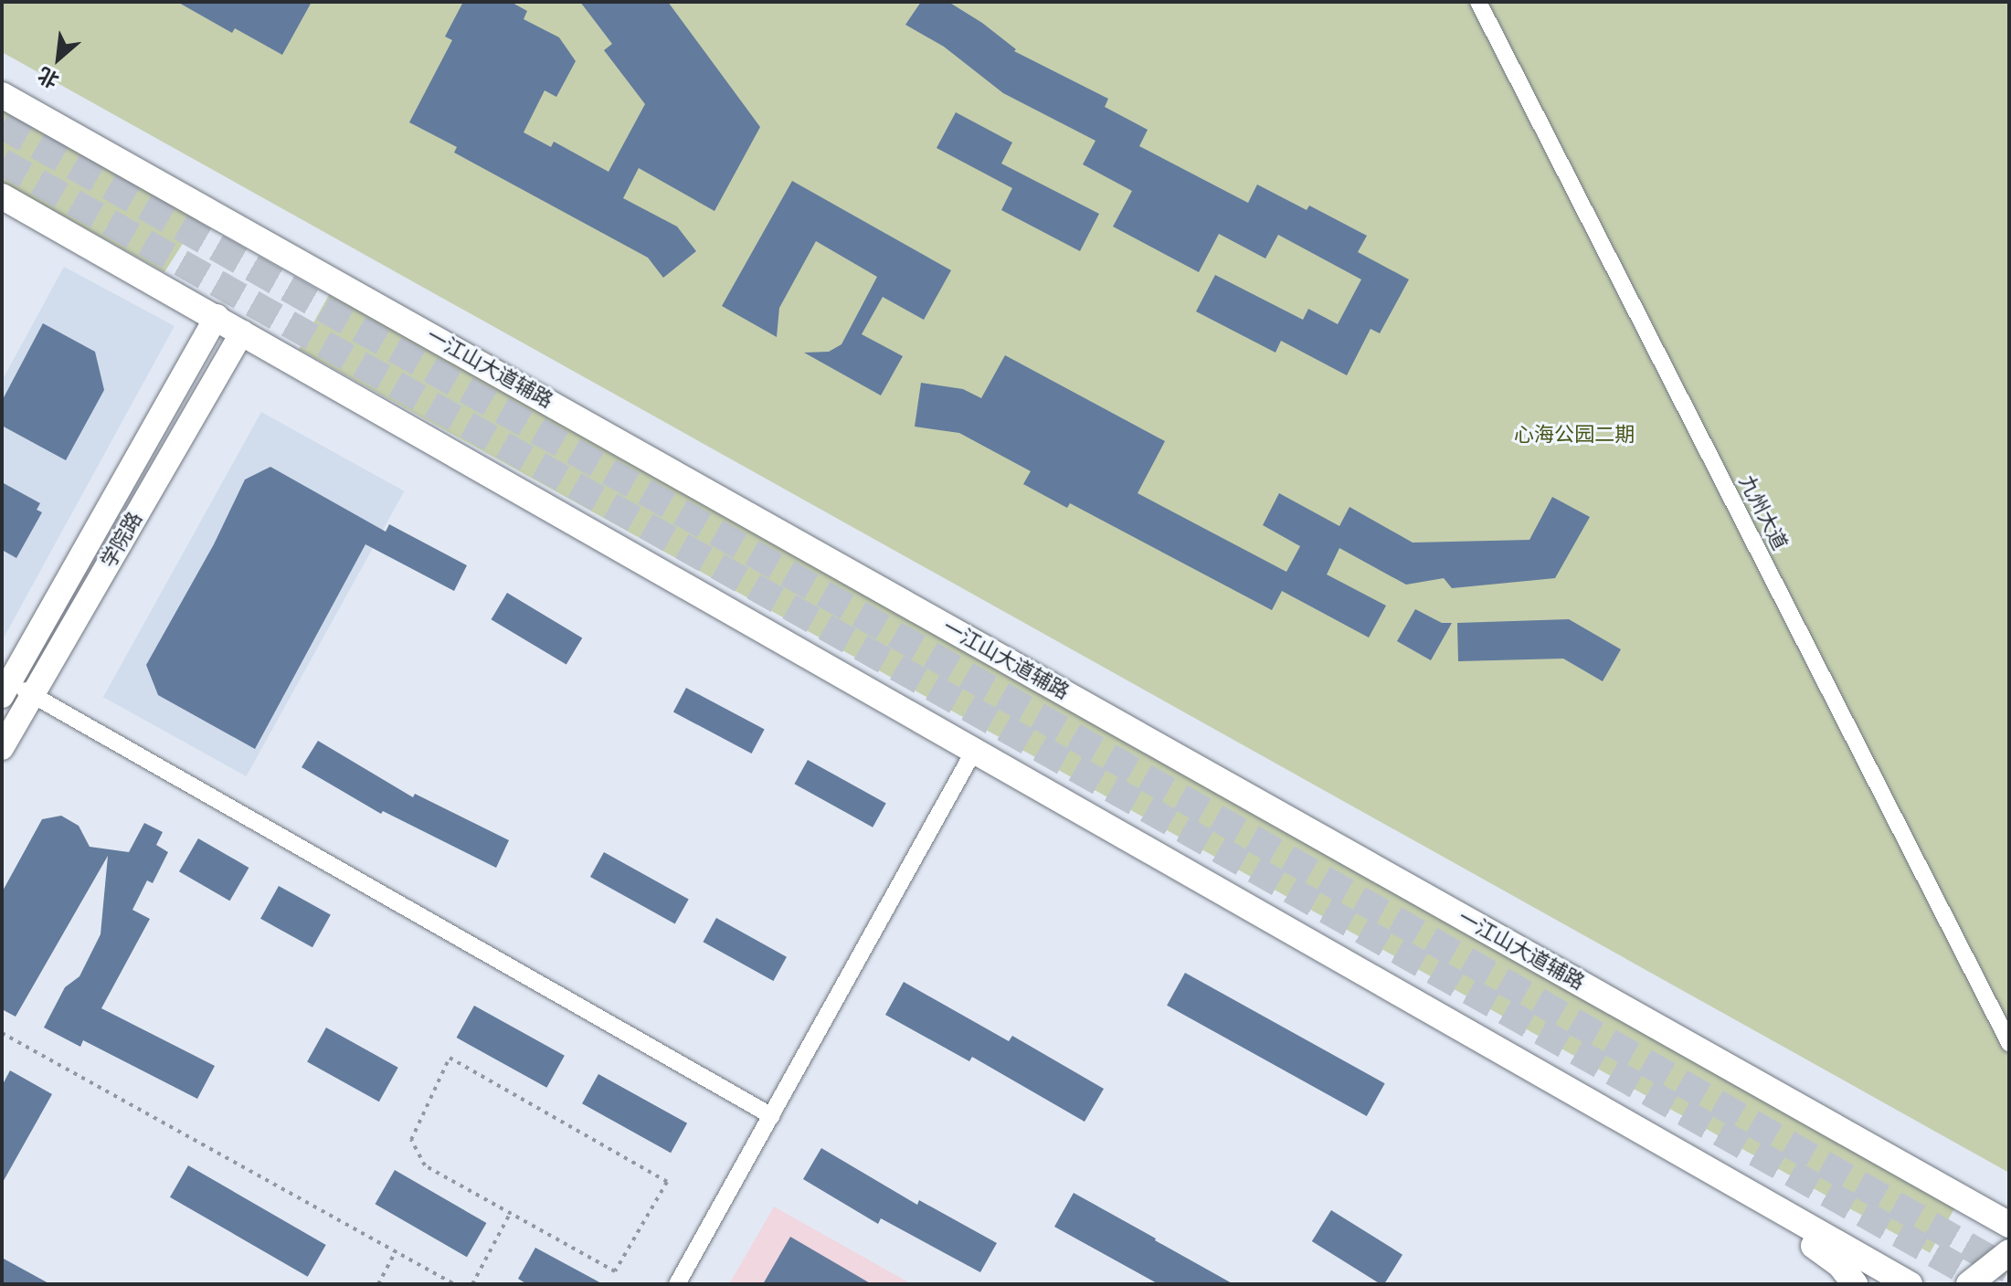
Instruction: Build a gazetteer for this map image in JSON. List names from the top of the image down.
{
  "streets": {
    "main road": ["一江山大道辅路", "学院路"],
    "street": ["九州大道"]
  },
  "parks": ["心海公园二期"],
  "north": "bottom left"
}
